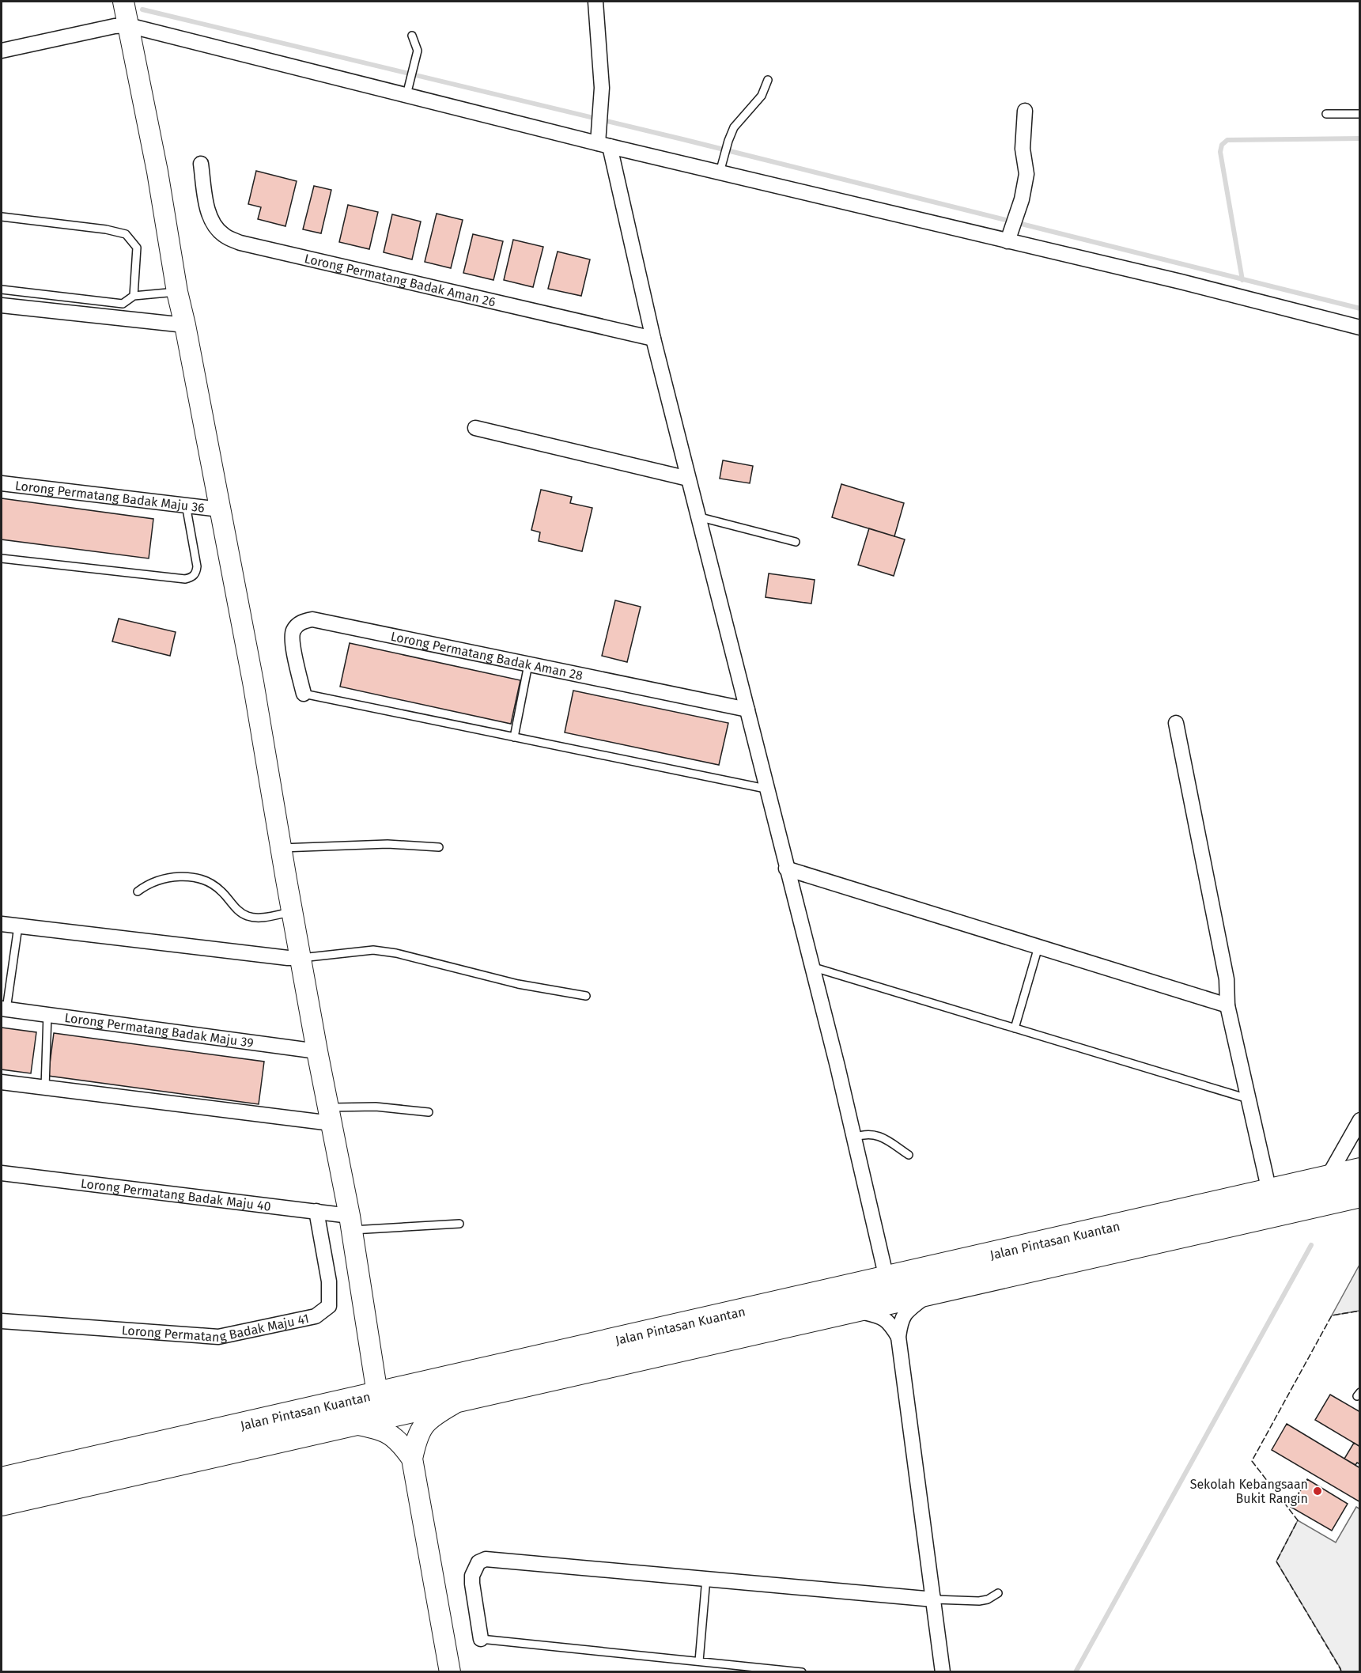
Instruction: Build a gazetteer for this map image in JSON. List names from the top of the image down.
{
  "streets": {
    "highway": ["Jalan Pintasan Kuantan"],
    "street": [
      "Lorong Permatang Badak Aman 26",
      "Lorong Permatang Badak Maju 36",
      "Lorong Permatang Badak Aman 28",
      "Lorong Permatang Badak Maju 39",
      "Lorong Permatang Badak Maju 40",
      "Lorong Permatang Badak Maju 41"
    ]
  },
  "crossings": [
    ["Lorong Permatang Badak Maju 40", "Lorong Permatang Badak Maju 41"]
  ],
  "places": ["Sekolah Kebangsaan Bukit Rangin"]
}
